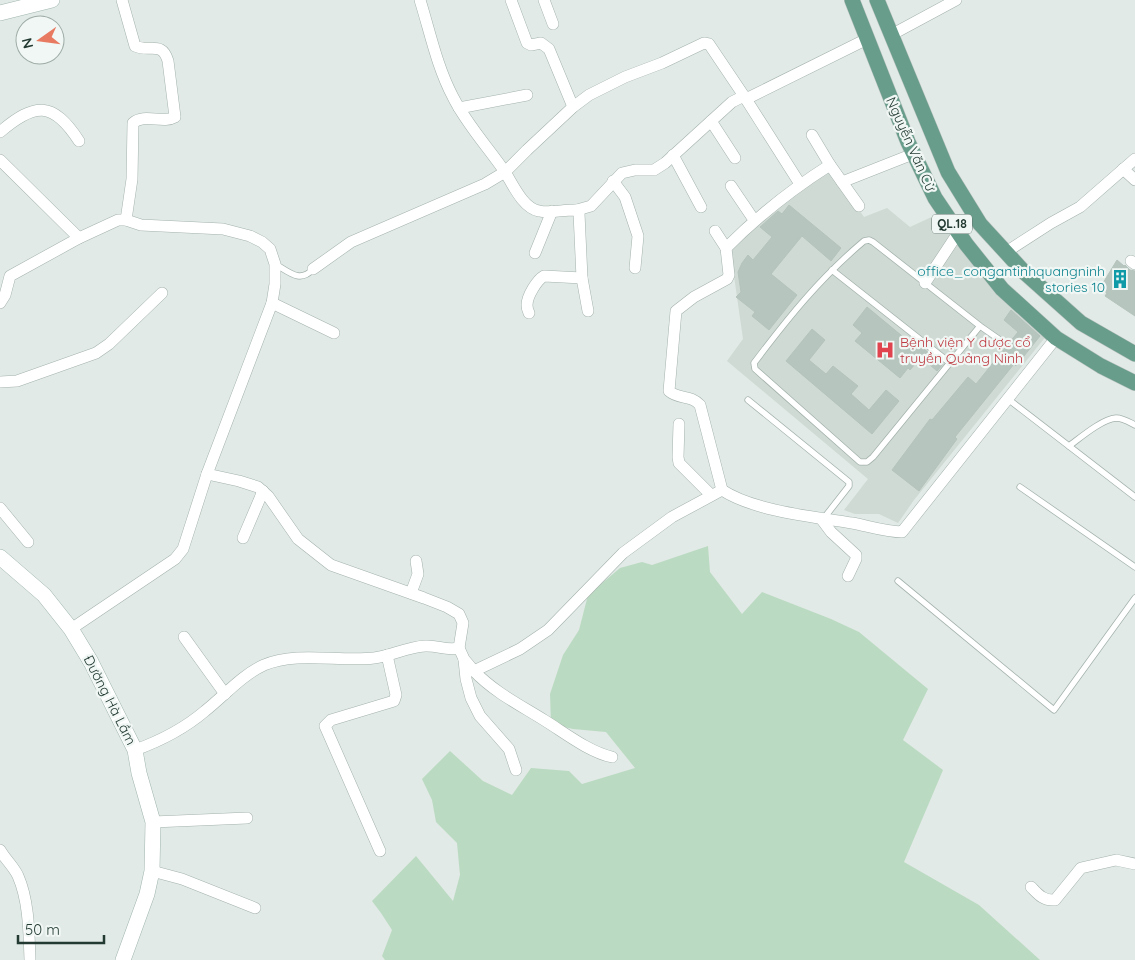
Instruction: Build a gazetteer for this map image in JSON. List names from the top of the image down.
{
  "streets": {
    "main road": ["Nguyễn Văn Cừ", "QL.18", "Đường Hà Lầm"]
  },
  "places": {
    "building": ["office_congantinhquangninh stories 10"],
    "hospital": ["Bệnh viện Y dược cổ truyền Quảng Ninh"]
  },
  "scale_bar": "50 m",
  "north": "left"
}
